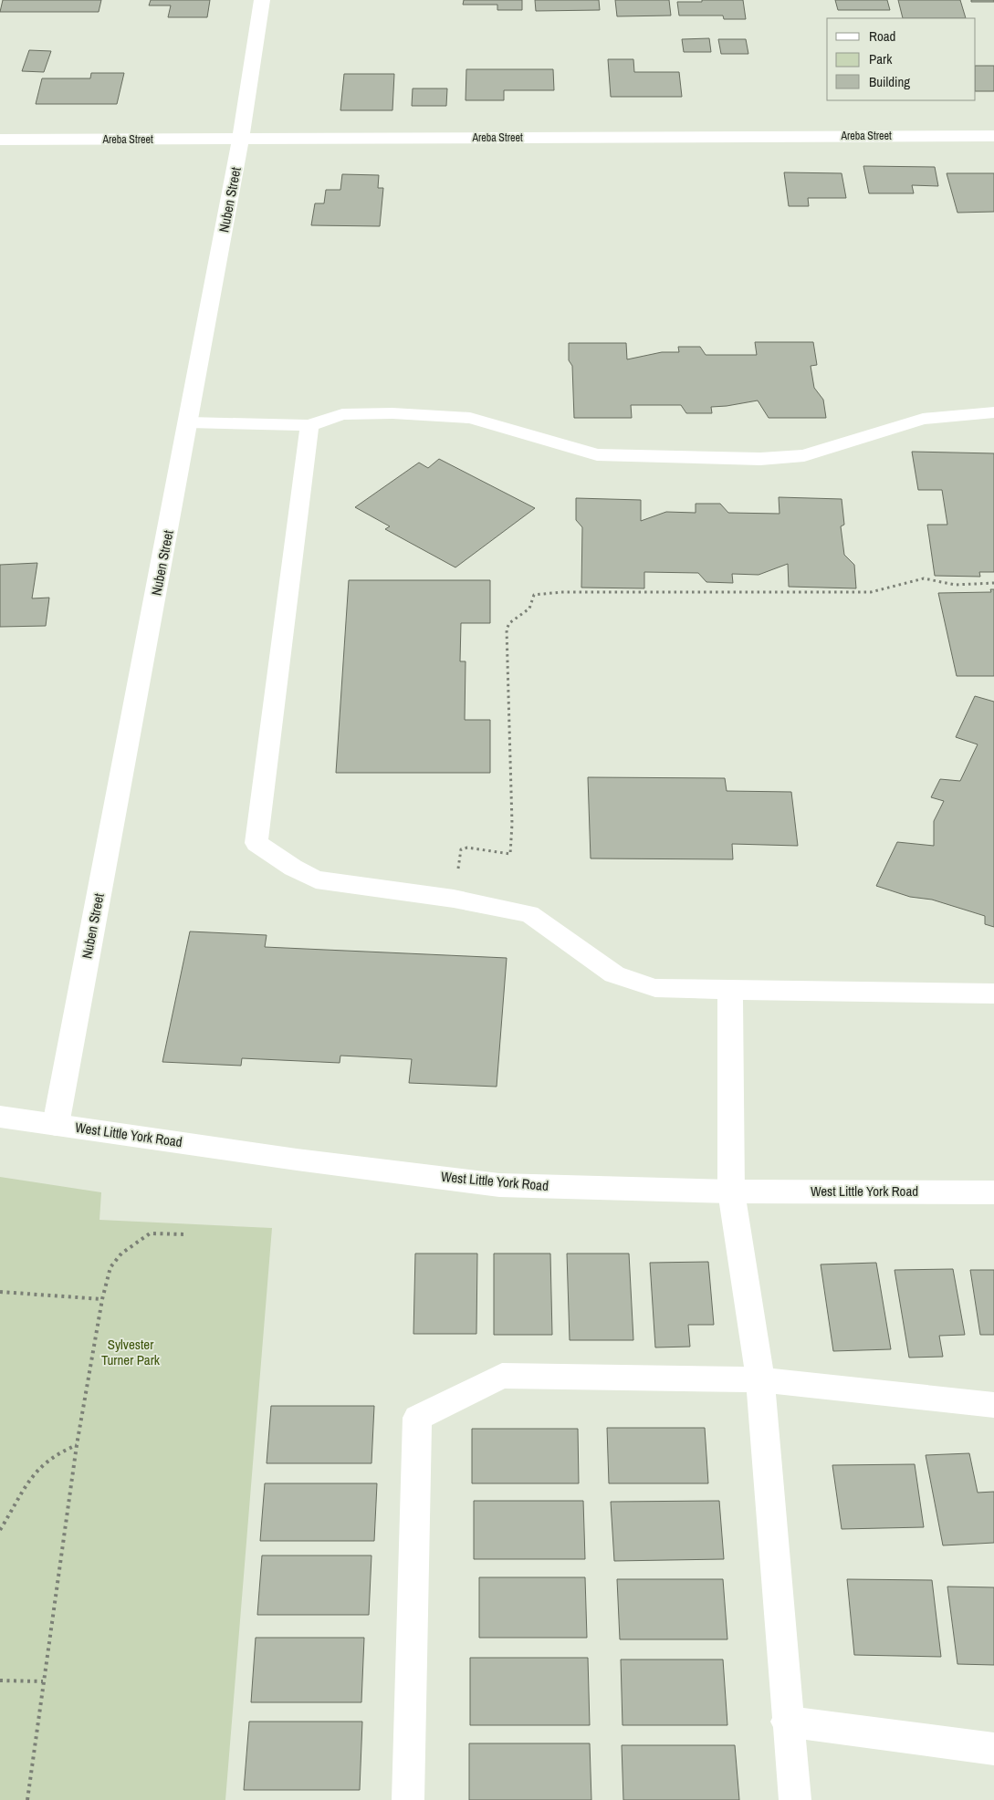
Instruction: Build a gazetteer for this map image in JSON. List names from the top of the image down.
{
  "streets": {
    "street": ["Areba Street", "Nuben Street", "West Little York Road"]
  },
  "crossings": [
    ["Areba Street", "Nuben Street"],
    ["Nuben Street", "West Little York Road"]
  ],
  "parks": ["Sylvester Turner Park"],
  "legend": ["Road", "Park", "Building"]
}
